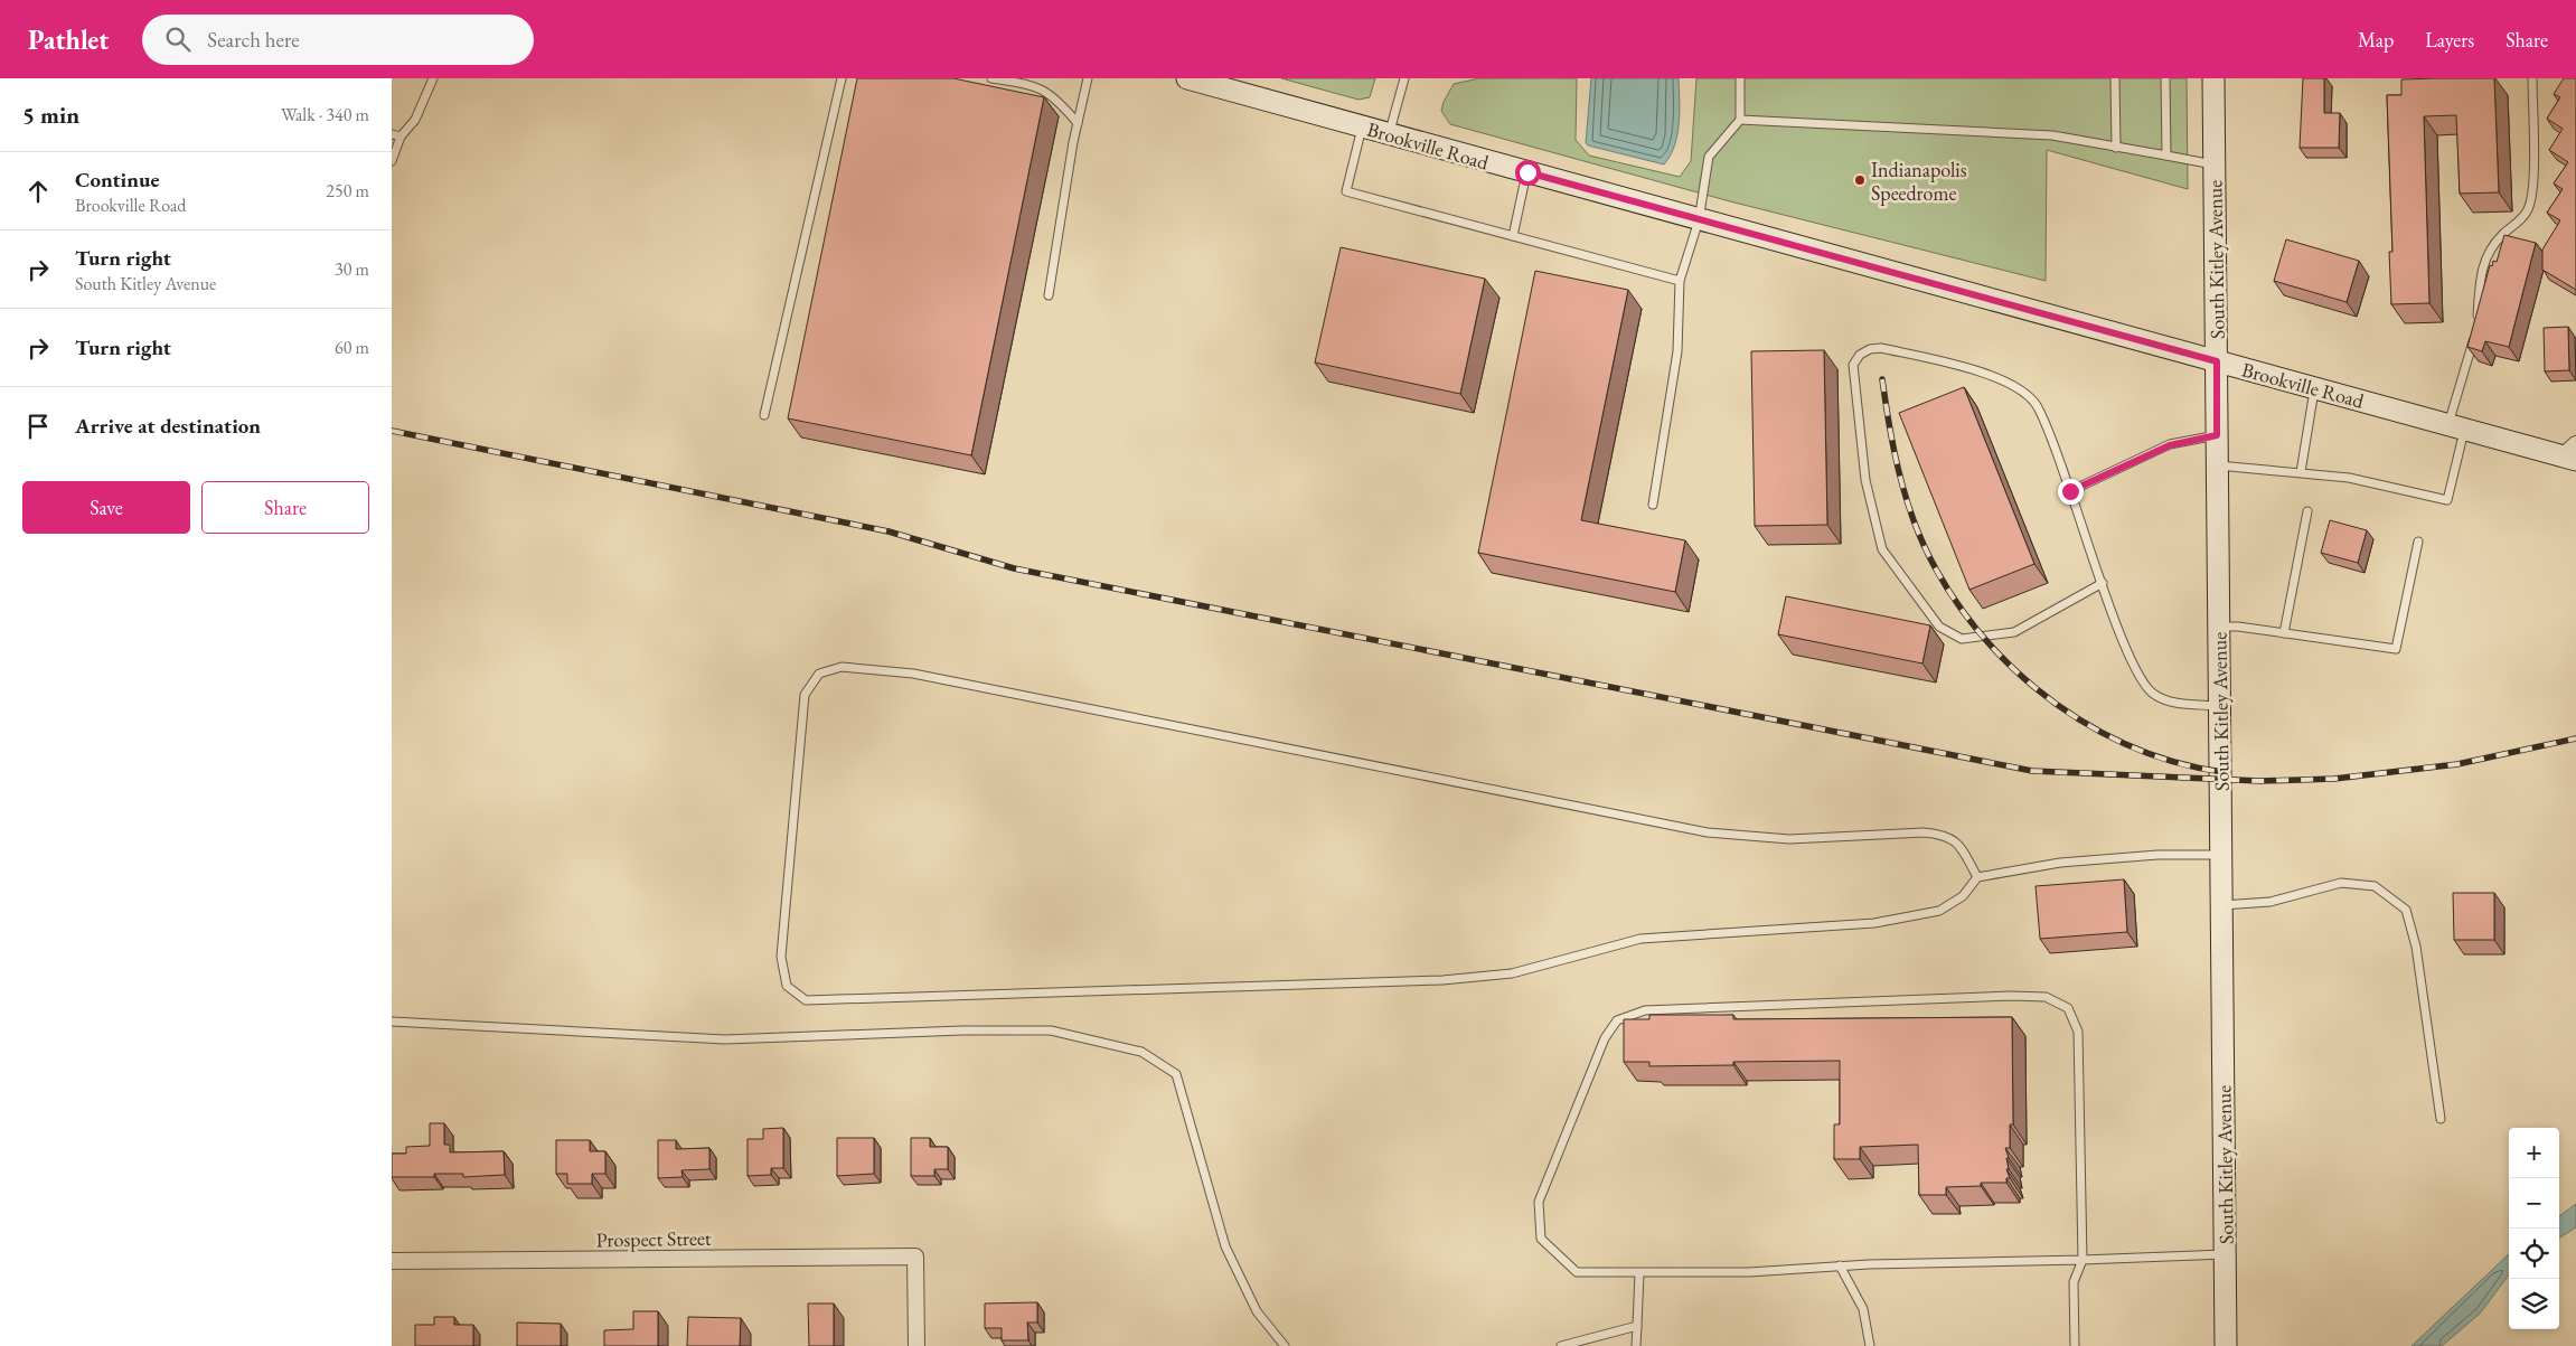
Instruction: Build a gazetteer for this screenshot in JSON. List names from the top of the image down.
{
  "streets": {
    "main road": ["Brookville Road", "South Kitley Avenue"],
    "street": ["Prospect Street"]
  },
  "crossings": [
    ["Brookville Road", "South Kitley Avenue"]
  ],
  "places": ["Indianapolis Speedrome"],
  "page": {
    "header": "Pathlet",
    "search": "Search here",
    "nav": ["Map", "Layers", "Share"],
    "heading": ["5 min", "Walk · 340 m"],
    "list": [
      ["Continue", "Brookville Road", "250 m"],
      ["Turn right", "South Kitley Avenue", "30 m"],
      ["Turn right", "60 m"],
      "Arrive at destination"
    ],
    "buttons": ["Save", "Share"],
    "map_buttons": ["+", "−"]
  }
}
